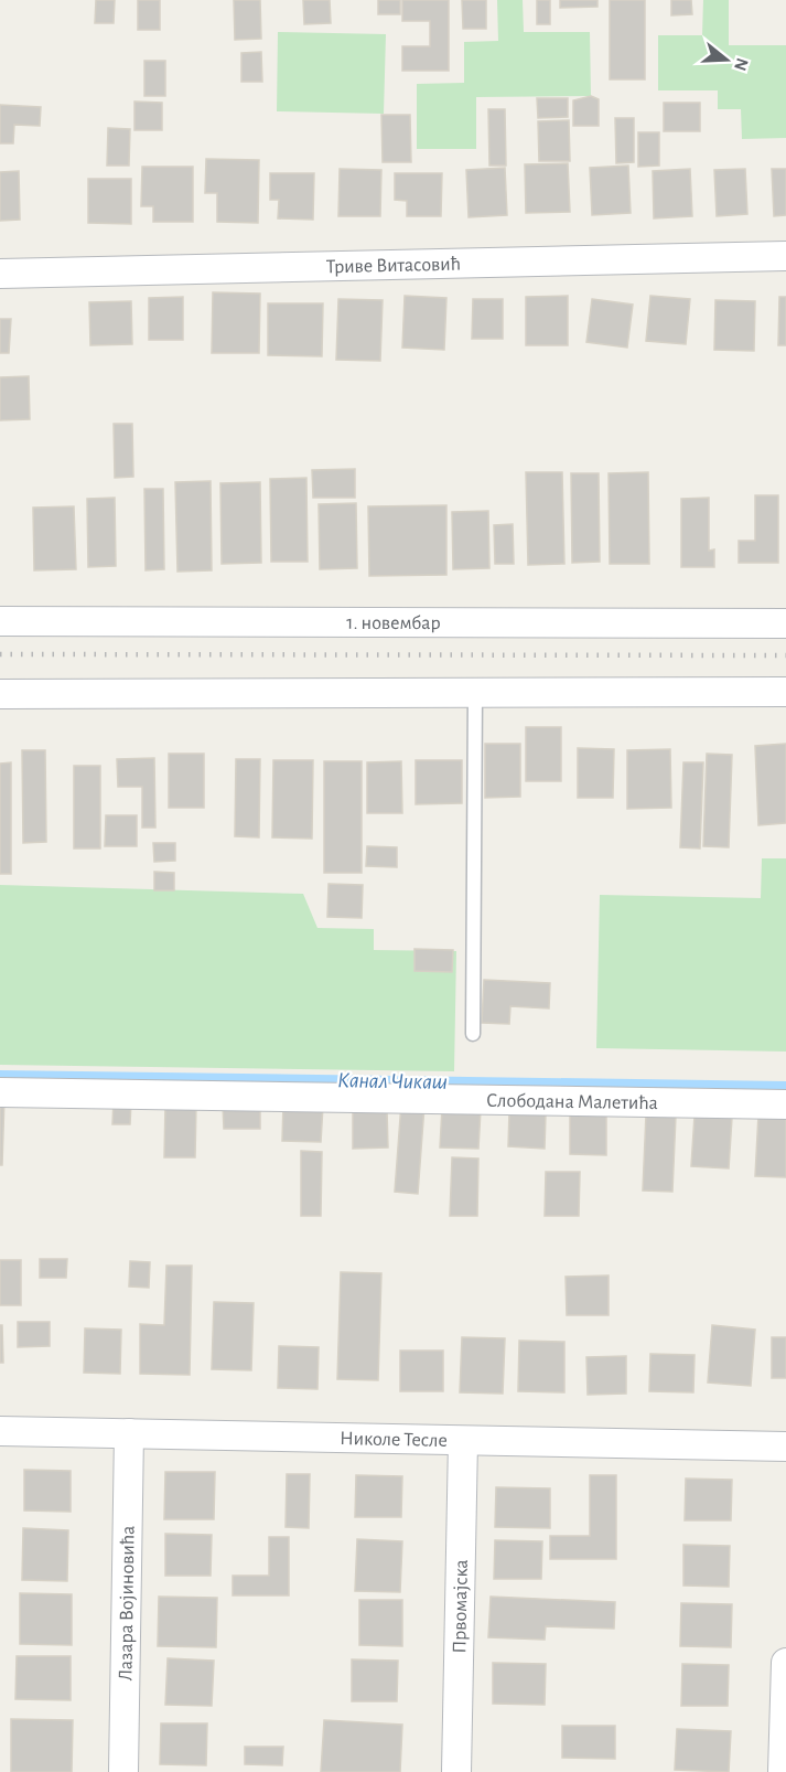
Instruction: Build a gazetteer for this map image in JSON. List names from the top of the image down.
{
  "streets": {
    "street": [
      "Триве Витасовић",
      "1. новембар",
      "Слободана Малетића",
      "Николе Тесле",
      "Лазара Војиновића",
      "Првомајска"
    ]
  },
  "crossings": [
    ["Николе Тесле", "Лазара Војиновића"],
    ["Николе Тесле", "Првомајска"]
  ],
  "water": ["Канал Чикаш"],
  "north": "right"
}
